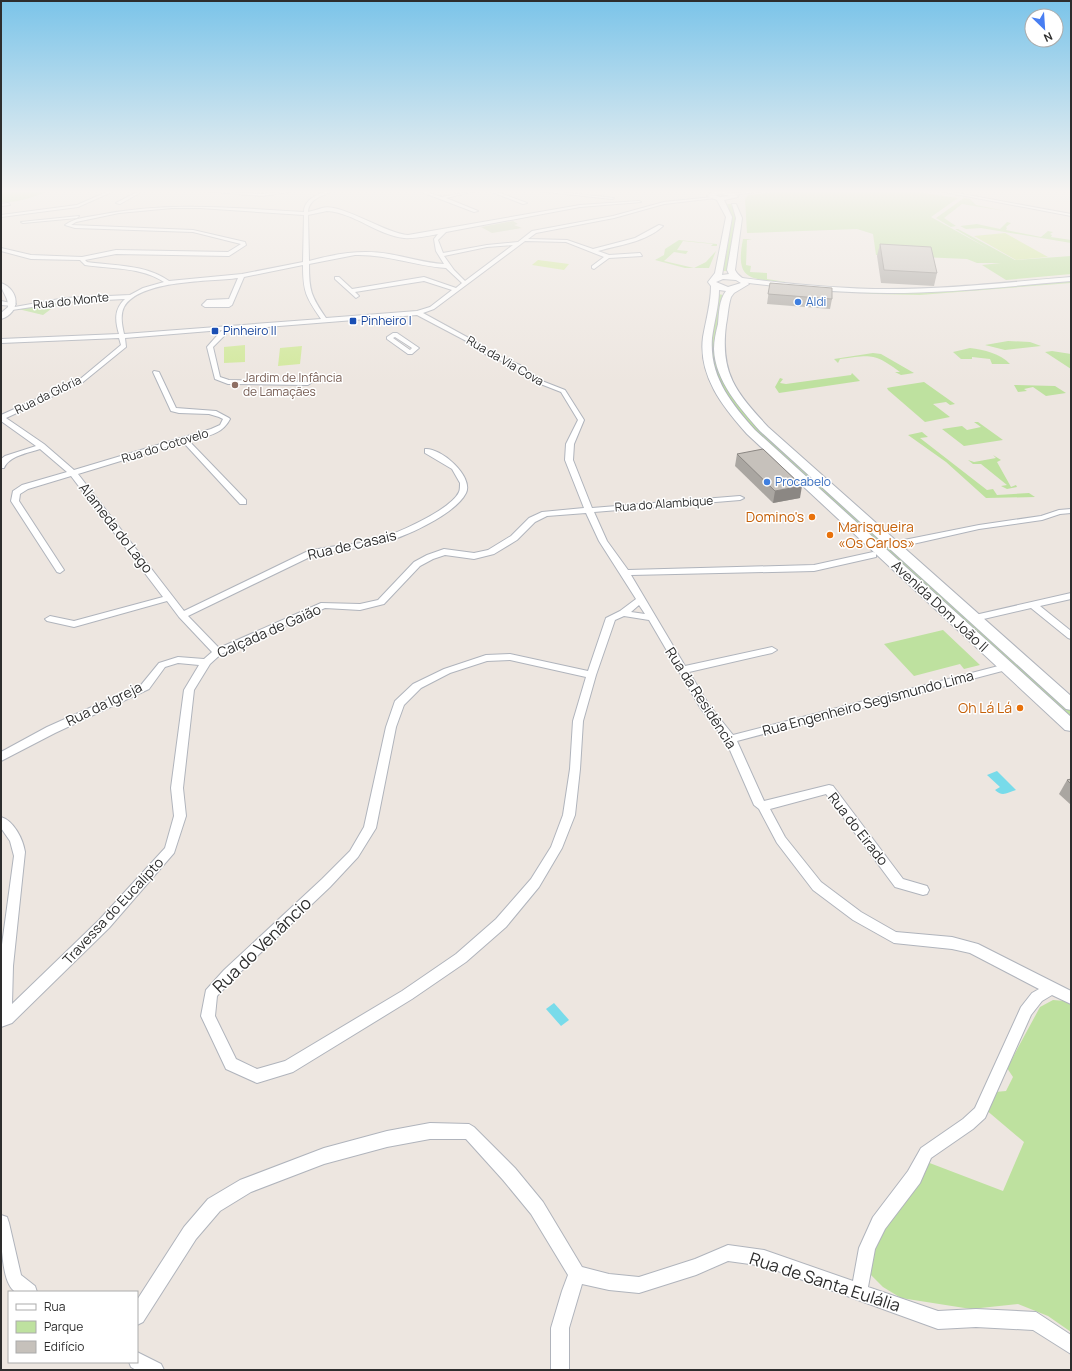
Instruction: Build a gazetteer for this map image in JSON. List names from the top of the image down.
{
  "streets": {
    "main road": ["Avenida Dom João II"],
    "street": [
      "Rua do Monte",
      "Rua da Via Cova",
      "Rua da Glória",
      "Rua do Cotovelo",
      "Rua do Alambique",
      "Alameda do Lago",
      "Rua de Casais",
      "Calçada de Gaião",
      "Rua da Residência",
      "Rua Engenheiro Segismundo Lima",
      "Rua da Igreja",
      "Rua do Eirado",
      "Travessa do Eucalipto",
      "Rua do Venâncio",
      "Rua de Santa Eulália"
    ]
  },
  "crossings": [
    ["Rua da Via Cova", "Rua do Alambique"],
    ["Rua da Via Cova", "Calçada de Gaião"],
    ["Rua da Via Cova", "Rua da Residência"],
    ["Rua da Glória", "Alameda do Lago"],
    ["Rua do Cotovelo", "Alameda do Lago"],
    ["Rua do Alambique", "Calçada de Gaião"],
    ["Rua do Alambique", "Rua da Residência"],
    ["Alameda do Lago", "Rua de Casais"],
    ["Alameda do Lago", "Calçada de Gaião"],
    ["Avenida Dom João II", "Rua Engenheiro Segismundo Lima"],
    ["Calçada de Gaião", "Rua da Residência"],
    ["Calçada de Gaião", "Rua da Igreja"],
    ["Calçada de Gaião", "Travessa do Eucalipto"],
    ["Rua da Residência", "Rua Engenheiro Segismundo Lima"],
    ["Rua da Residência", "Rua do Eirado"],
    ["Rua da Residência", "Rua do Venâncio"],
    ["Rua da Igreja", "Travessa do Eucalipto"]
  ],
  "places": {
    "other": [
      "Aldi",
      "Jardim de Infância de Lamaçães",
      "Procabelo",
      "Domino's",
      "Marisqueira «Os Carlos»",
      "Oh Lá Lá"
    ],
    "transit": ["Pinheiro I", "Pinheiro II"]
  },
  "legend": ["Rua", "Parque", "Edifício"],
  "north": "bottom right"
}
